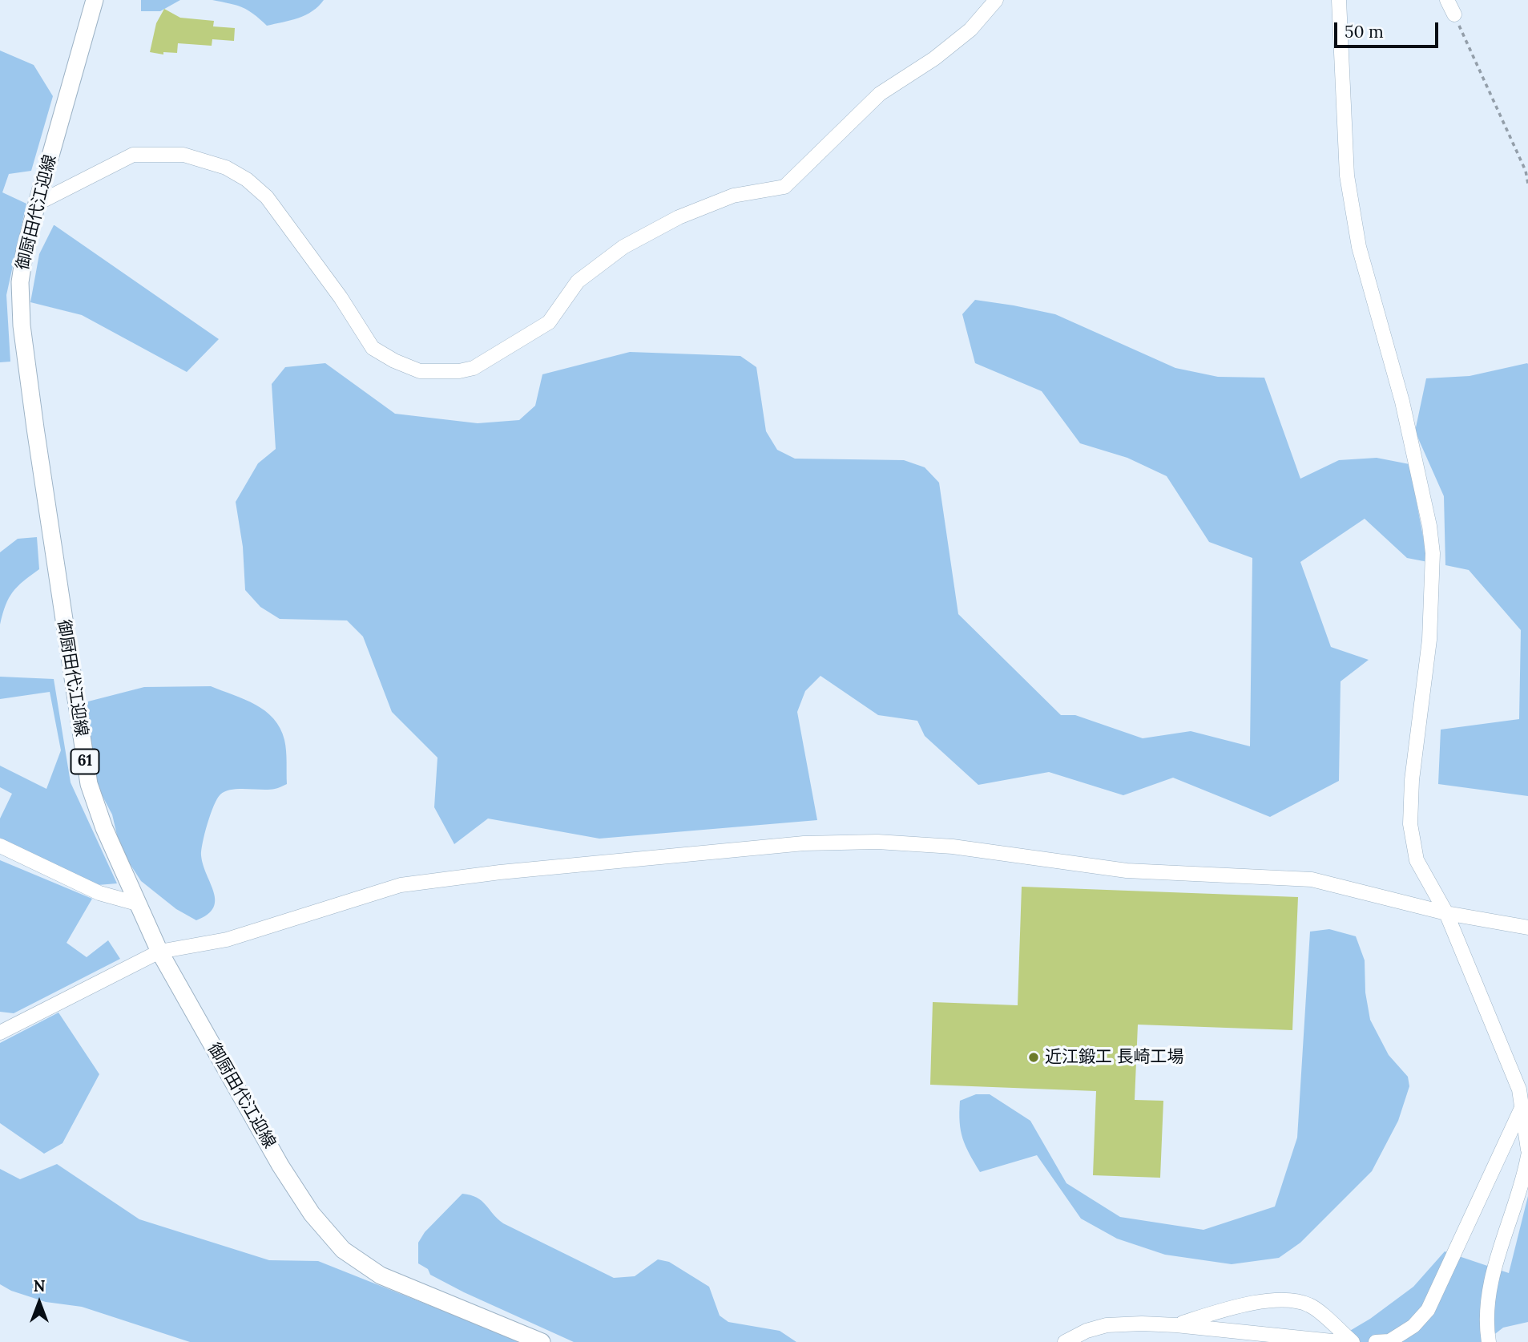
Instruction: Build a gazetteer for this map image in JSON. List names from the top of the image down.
{
  "streets": {
    "main road": ["御厨田代江迎線", "61"]
  },
  "places": ["近江鍛工 長崎工場"],
  "scale_bar": "50 m",
  "north": "top"
}
